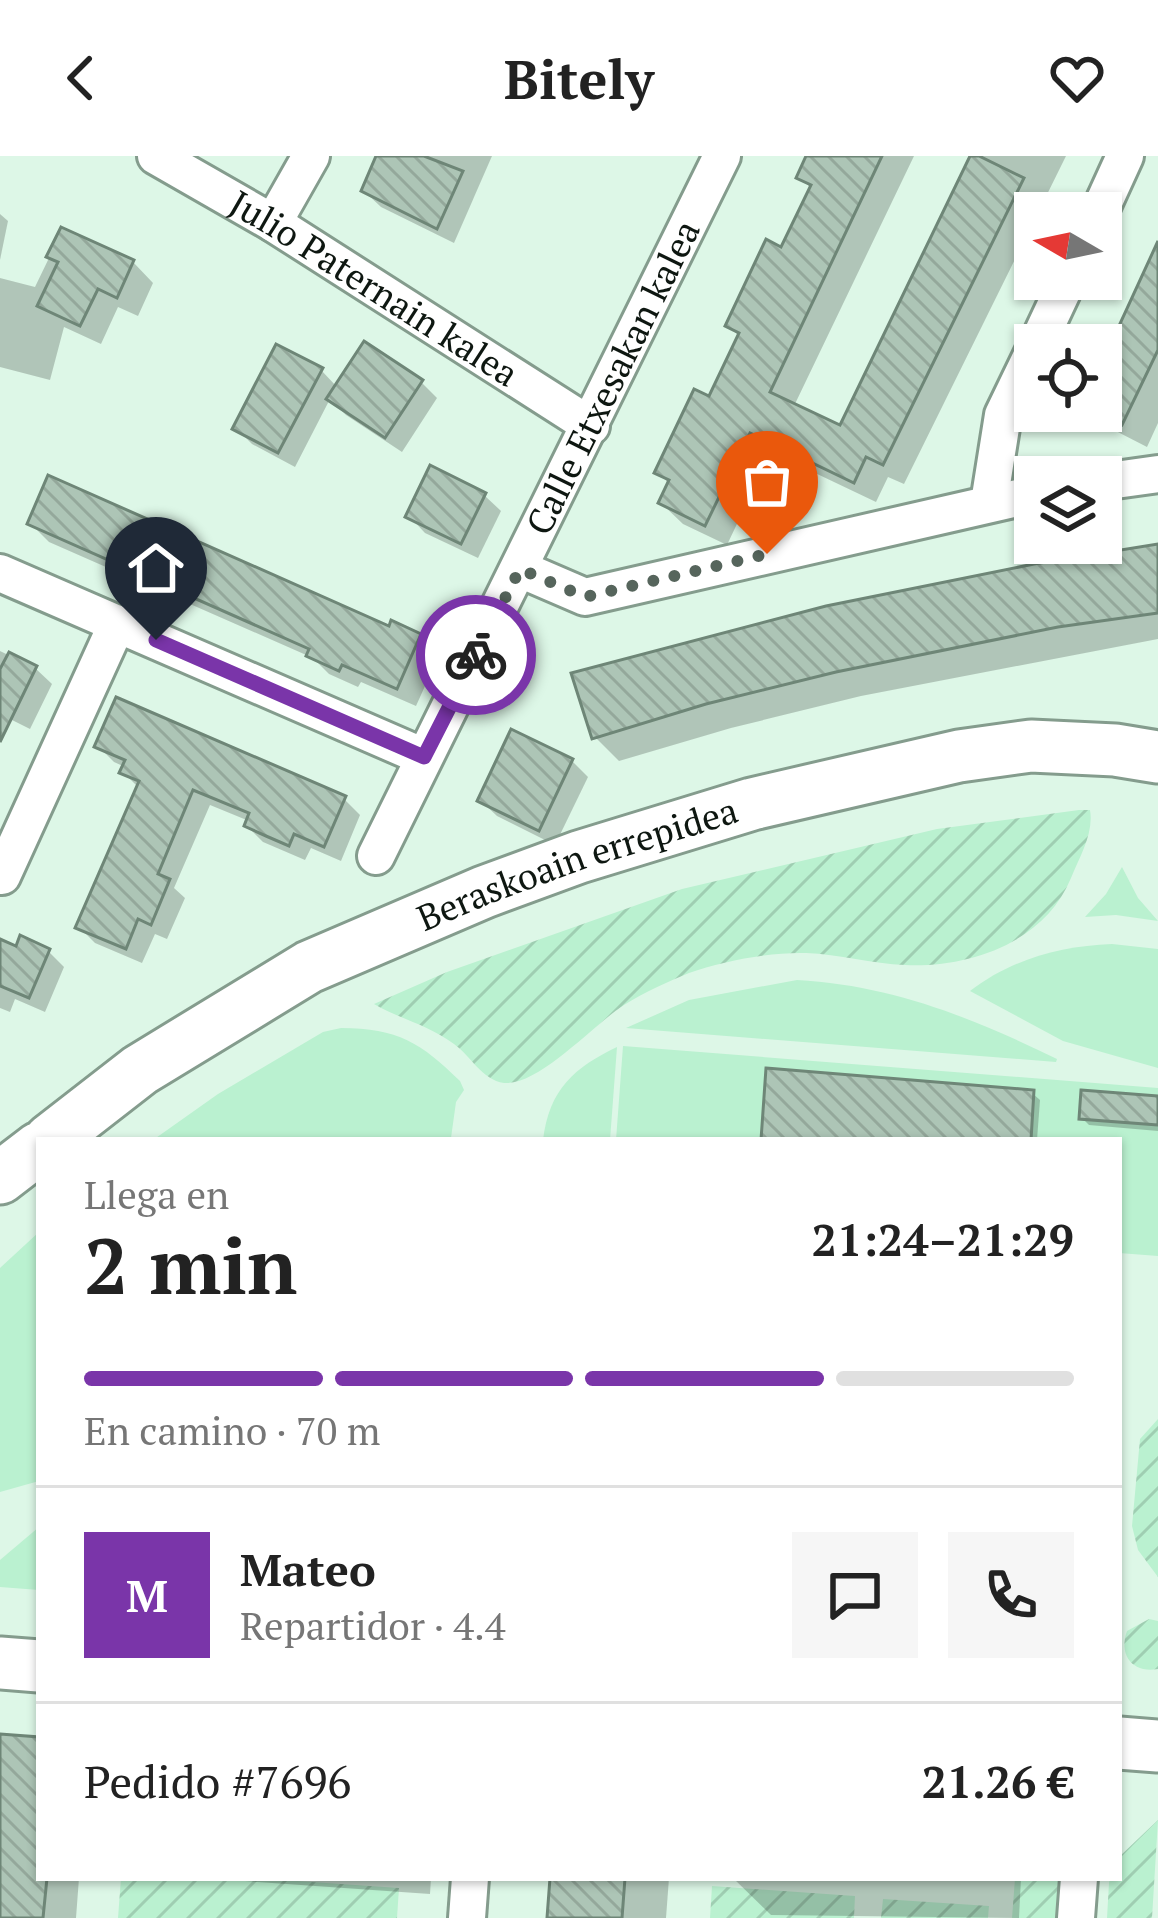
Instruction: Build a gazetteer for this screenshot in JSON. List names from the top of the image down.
{
  "streets": {
    "street": ["Julio Paternain kalea", "Calle Etxesakan kalea", "Beraskoain errepidea"]
  },
  "crossings": [
    ["Julio Paternain kalea", "Calle Etxesakan kalea"]
  ],
  "north": "left",
  "page": {
    "header": "Bitely",
    "heading": ["2 min", "Llega en", "21:24–21:29"],
    "panel": [
      "Mateo",
      "Repartidor · 4.4",
      "Pedido #7696",
      "21.26 €"
    ],
    "bar": "En camino · 70 m",
    "round": "M"
  }
}
